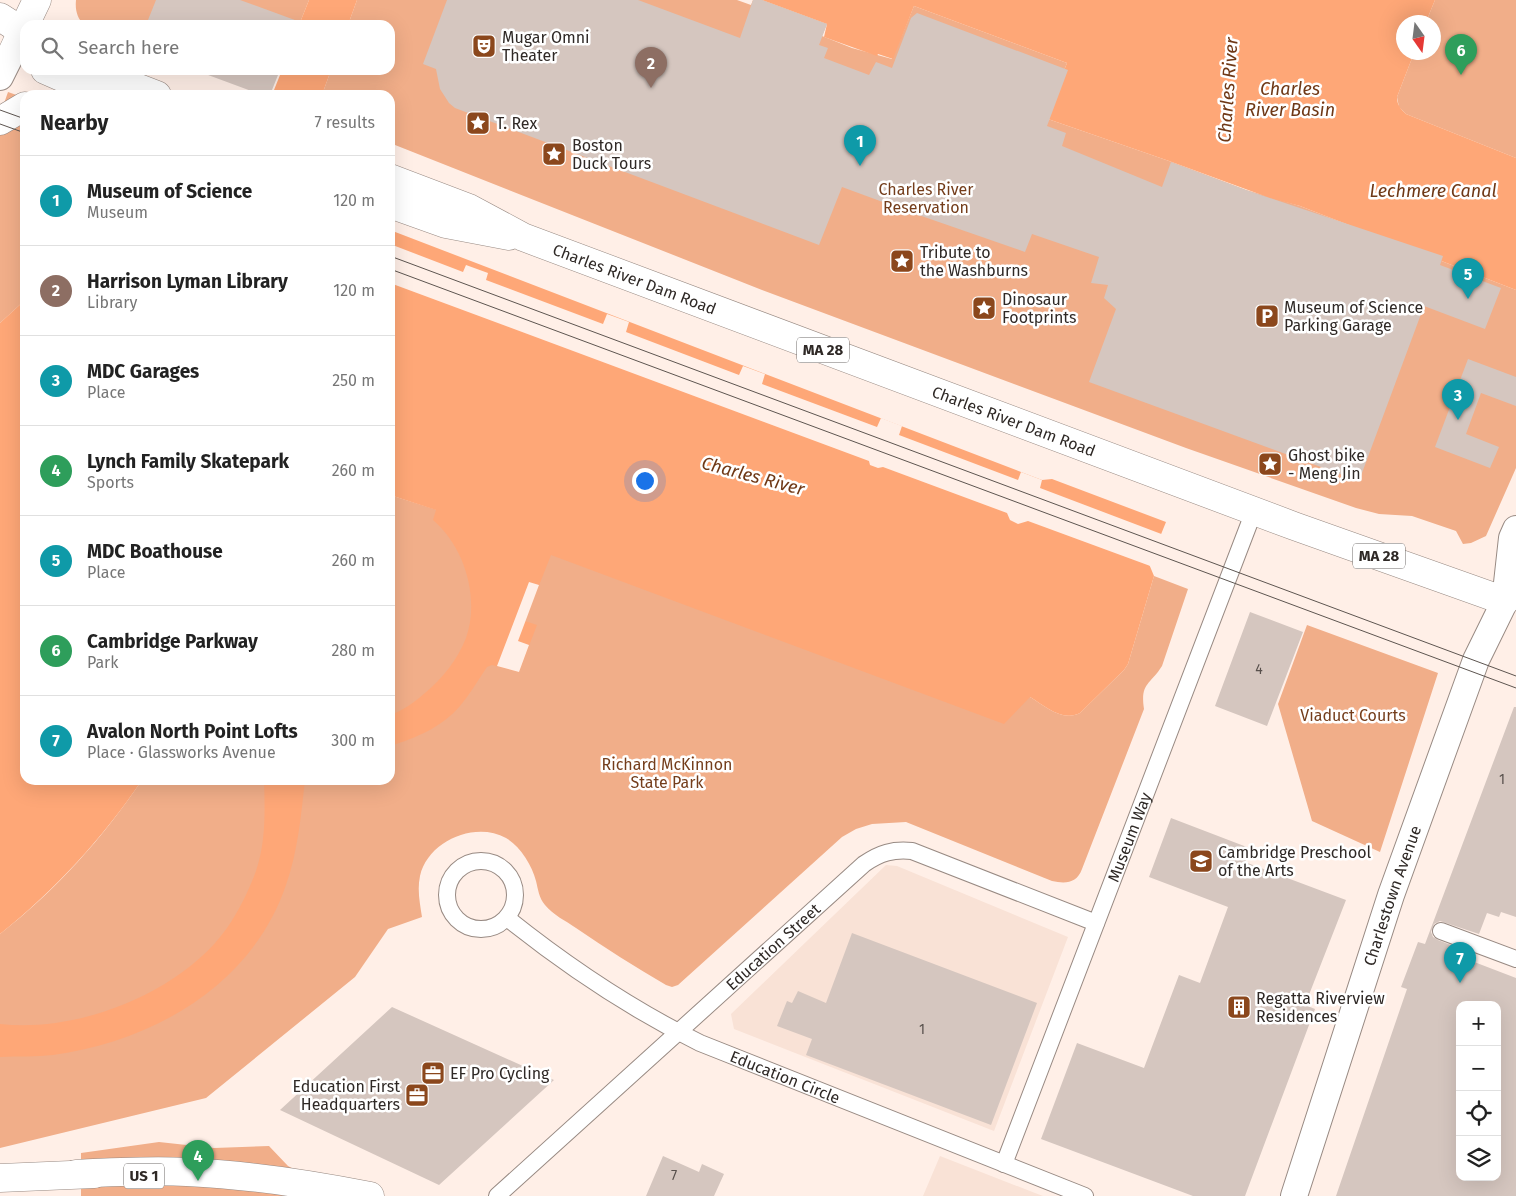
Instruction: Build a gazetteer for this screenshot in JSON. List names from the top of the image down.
{
  "streets": {
    "highway": ["Charles River Dam Road", "MA 28", "US 1"],
    "main road": ["Charlestown Avenue"],
    "street": ["Museum Way", "Education Street", "Education Circle"]
  },
  "crossings": [
    ["Charles River Dam Road", "Museum Way"],
    ["Charles River Dam Road", "Charlestown Avenue"],
    ["Museum Way", "Education Street"],
    ["Museum Way", "Education Circle"],
    ["Education Street", "Education Circle"]
  ],
  "water": ["Charles River Basin", "Charles River", "Lechmere Canal"],
  "parks": ["Charles River Reservation", "Viaduct Courts", "Richard McKinnon State Park"],
  "places": {
    "theatre": ["Mugar Omni Theater"],
    "place": [
      "T. Rex",
      "Boston Duck Tours",
      "Tribute to the Washburns",
      "Dinosaur Footprints",
      "Ghost bike - Meng Jin"
    ],
    "parking": ["Museum of Science Parking Garage"],
    "school or university": ["Cambridge Preschool of the Arts"],
    "building": ["Regatta Riverview Residences"],
    "office": ["EF Pro Cycling", "Education First Headquarters"]
  },
  "house_numbers": [
    "4",
    "1",
    "1",
    "7"
  ],
  "north": "bottom",
  "page": {
    "search": "Search here",
    "pins": [
      "6",
      "2",
      "1",
      "5",
      "3",
      "7",
      "4"
    ],
    "heading": ["Nearby", "7 results"],
    "list": [
      {
        "mark": "1",
        "name": "Museum of Science",
        "note": "Museum",
        "value": "120 m"
      },
      {
        "mark": "2",
        "name": "Harrison Lyman Library",
        "note": "Library",
        "value": "120 m"
      },
      {
        "mark": "3",
        "name": "MDC Garages",
        "note": "Place",
        "value": "250 m"
      },
      {
        "mark": "4",
        "name": "Lynch Family Skatepark",
        "note": "Sports",
        "value": "260 m"
      },
      {
        "mark": "5",
        "name": "MDC Boathouse",
        "note": "Place",
        "value": "260 m"
      },
      {
        "mark": "6",
        "name": "Cambridge Parkway",
        "note": "Park",
        "value": "280 m"
      },
      {
        "mark": "7",
        "name": "Avalon North Point Lofts",
        "note": "Place · Glassworks Avenue",
        "value": "300 m"
      }
    ],
    "map_buttons": ["+", "−"]
  }
}
